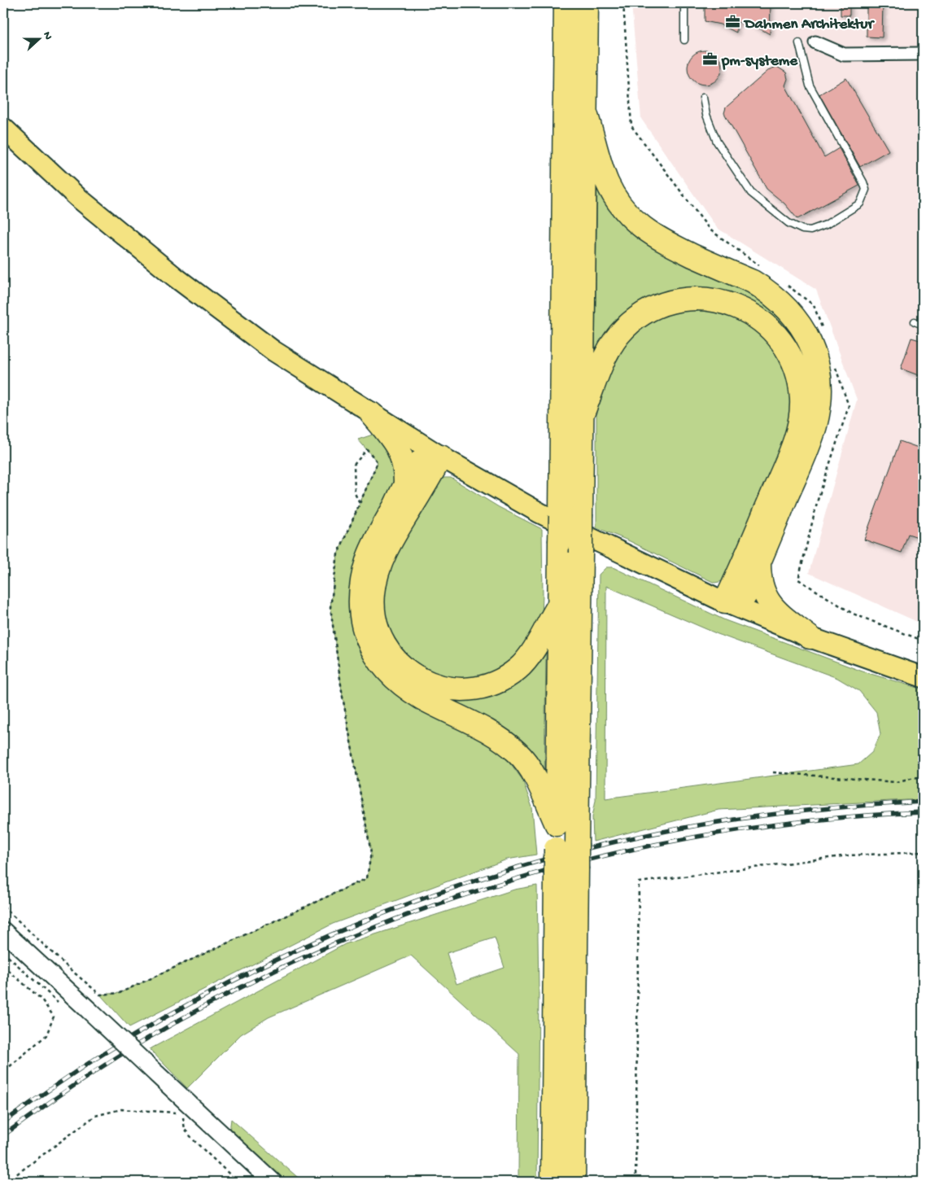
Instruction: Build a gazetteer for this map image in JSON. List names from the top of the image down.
{
  "places": {
    "office": ["Dahmen Architektur", "pm-systeme"]
  },
  "north": "right"
}
